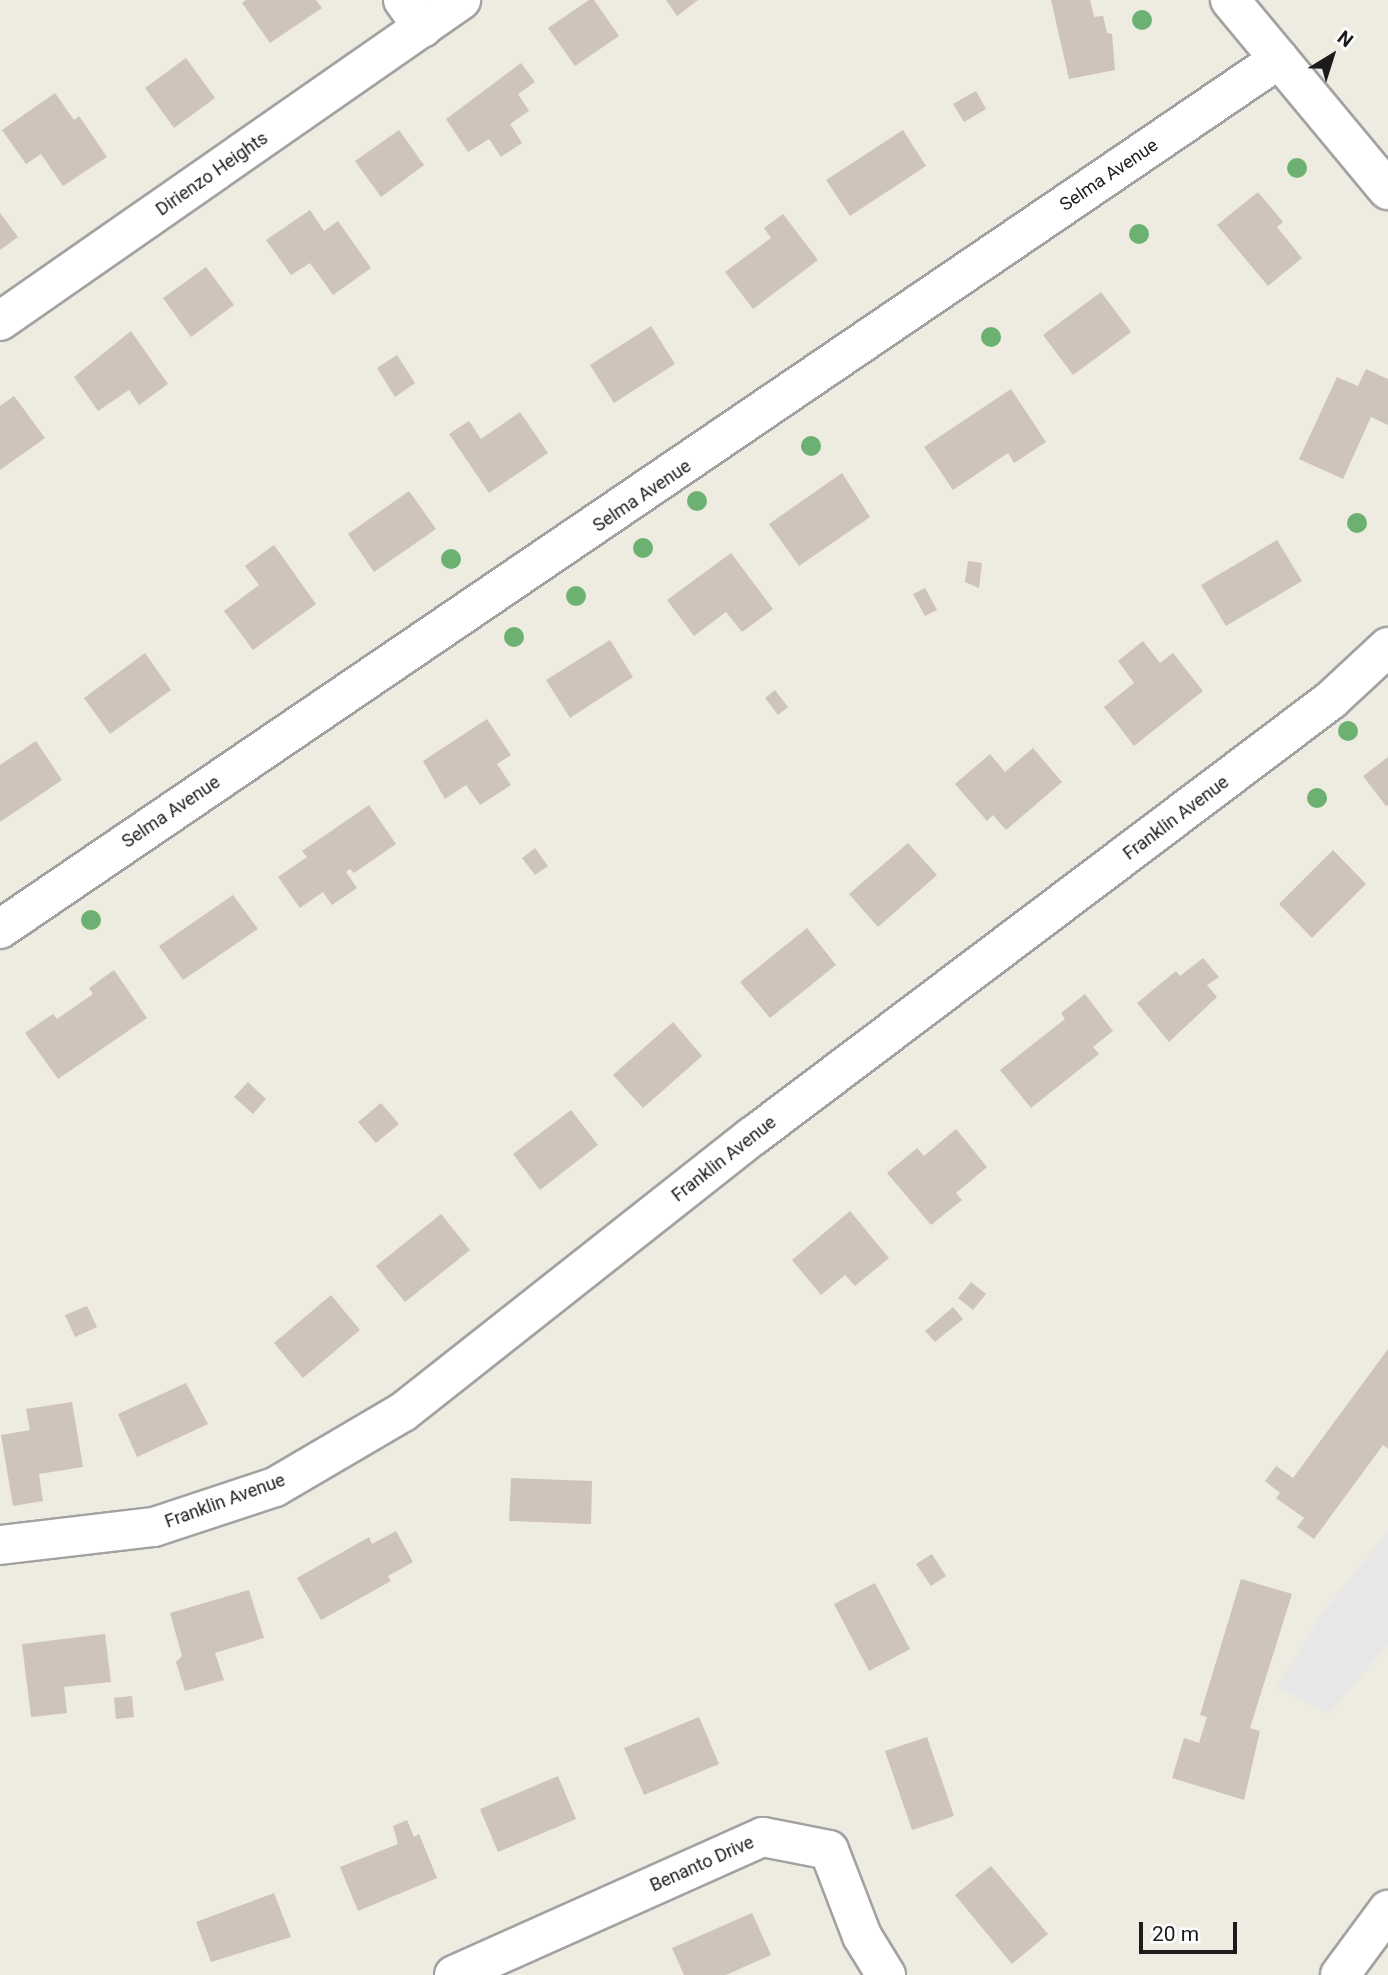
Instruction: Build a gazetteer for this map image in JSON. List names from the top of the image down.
{
  "streets": {
    "street": [
      "Dirienzo Heights",
      "Selma Avenue",
      "Franklin Avenue",
      "Benanto Drive"
    ]
  },
  "scale_bar": "20 m",
  "north": "top right"
}
